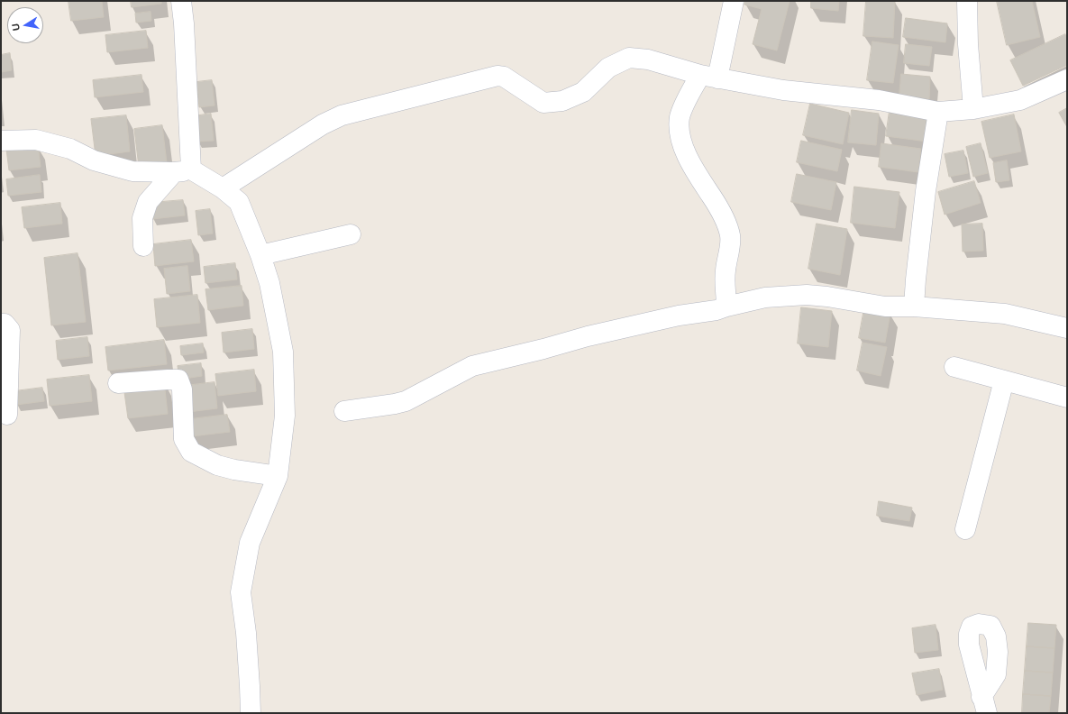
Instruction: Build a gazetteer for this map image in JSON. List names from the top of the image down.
{
  "north": "left"
}
